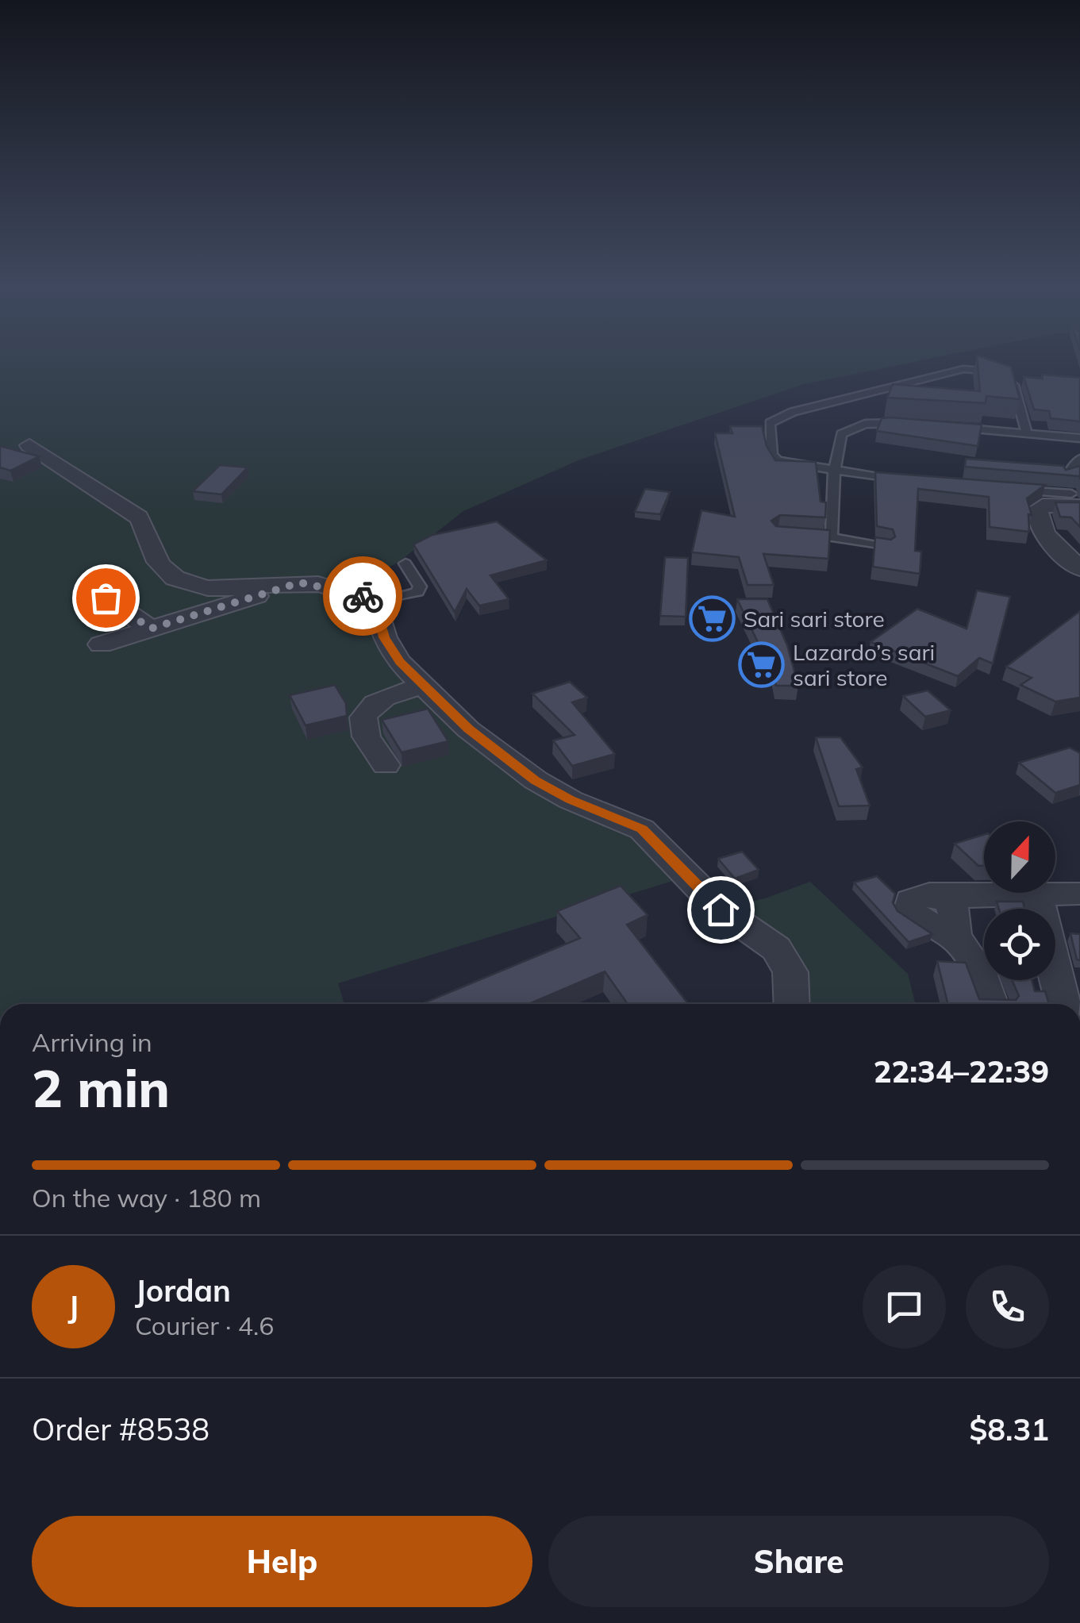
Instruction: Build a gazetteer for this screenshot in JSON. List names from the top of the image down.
{
  "places": {
    "supermarket": ["Sari sari store", "Lazardo’s sari sari store"]
  },
  "north": "top",
  "page": {
    "heading": ["2 min", "Arriving in", "22:34–22:39"],
    "panel": [
      "Jordan",
      "Courier · 4.6",
      "Order #8538",
      "$8.31"
    ],
    "bar": "On the way · 180 m",
    "round": "J",
    "buttons": ["Help", "Share"]
  }
}
